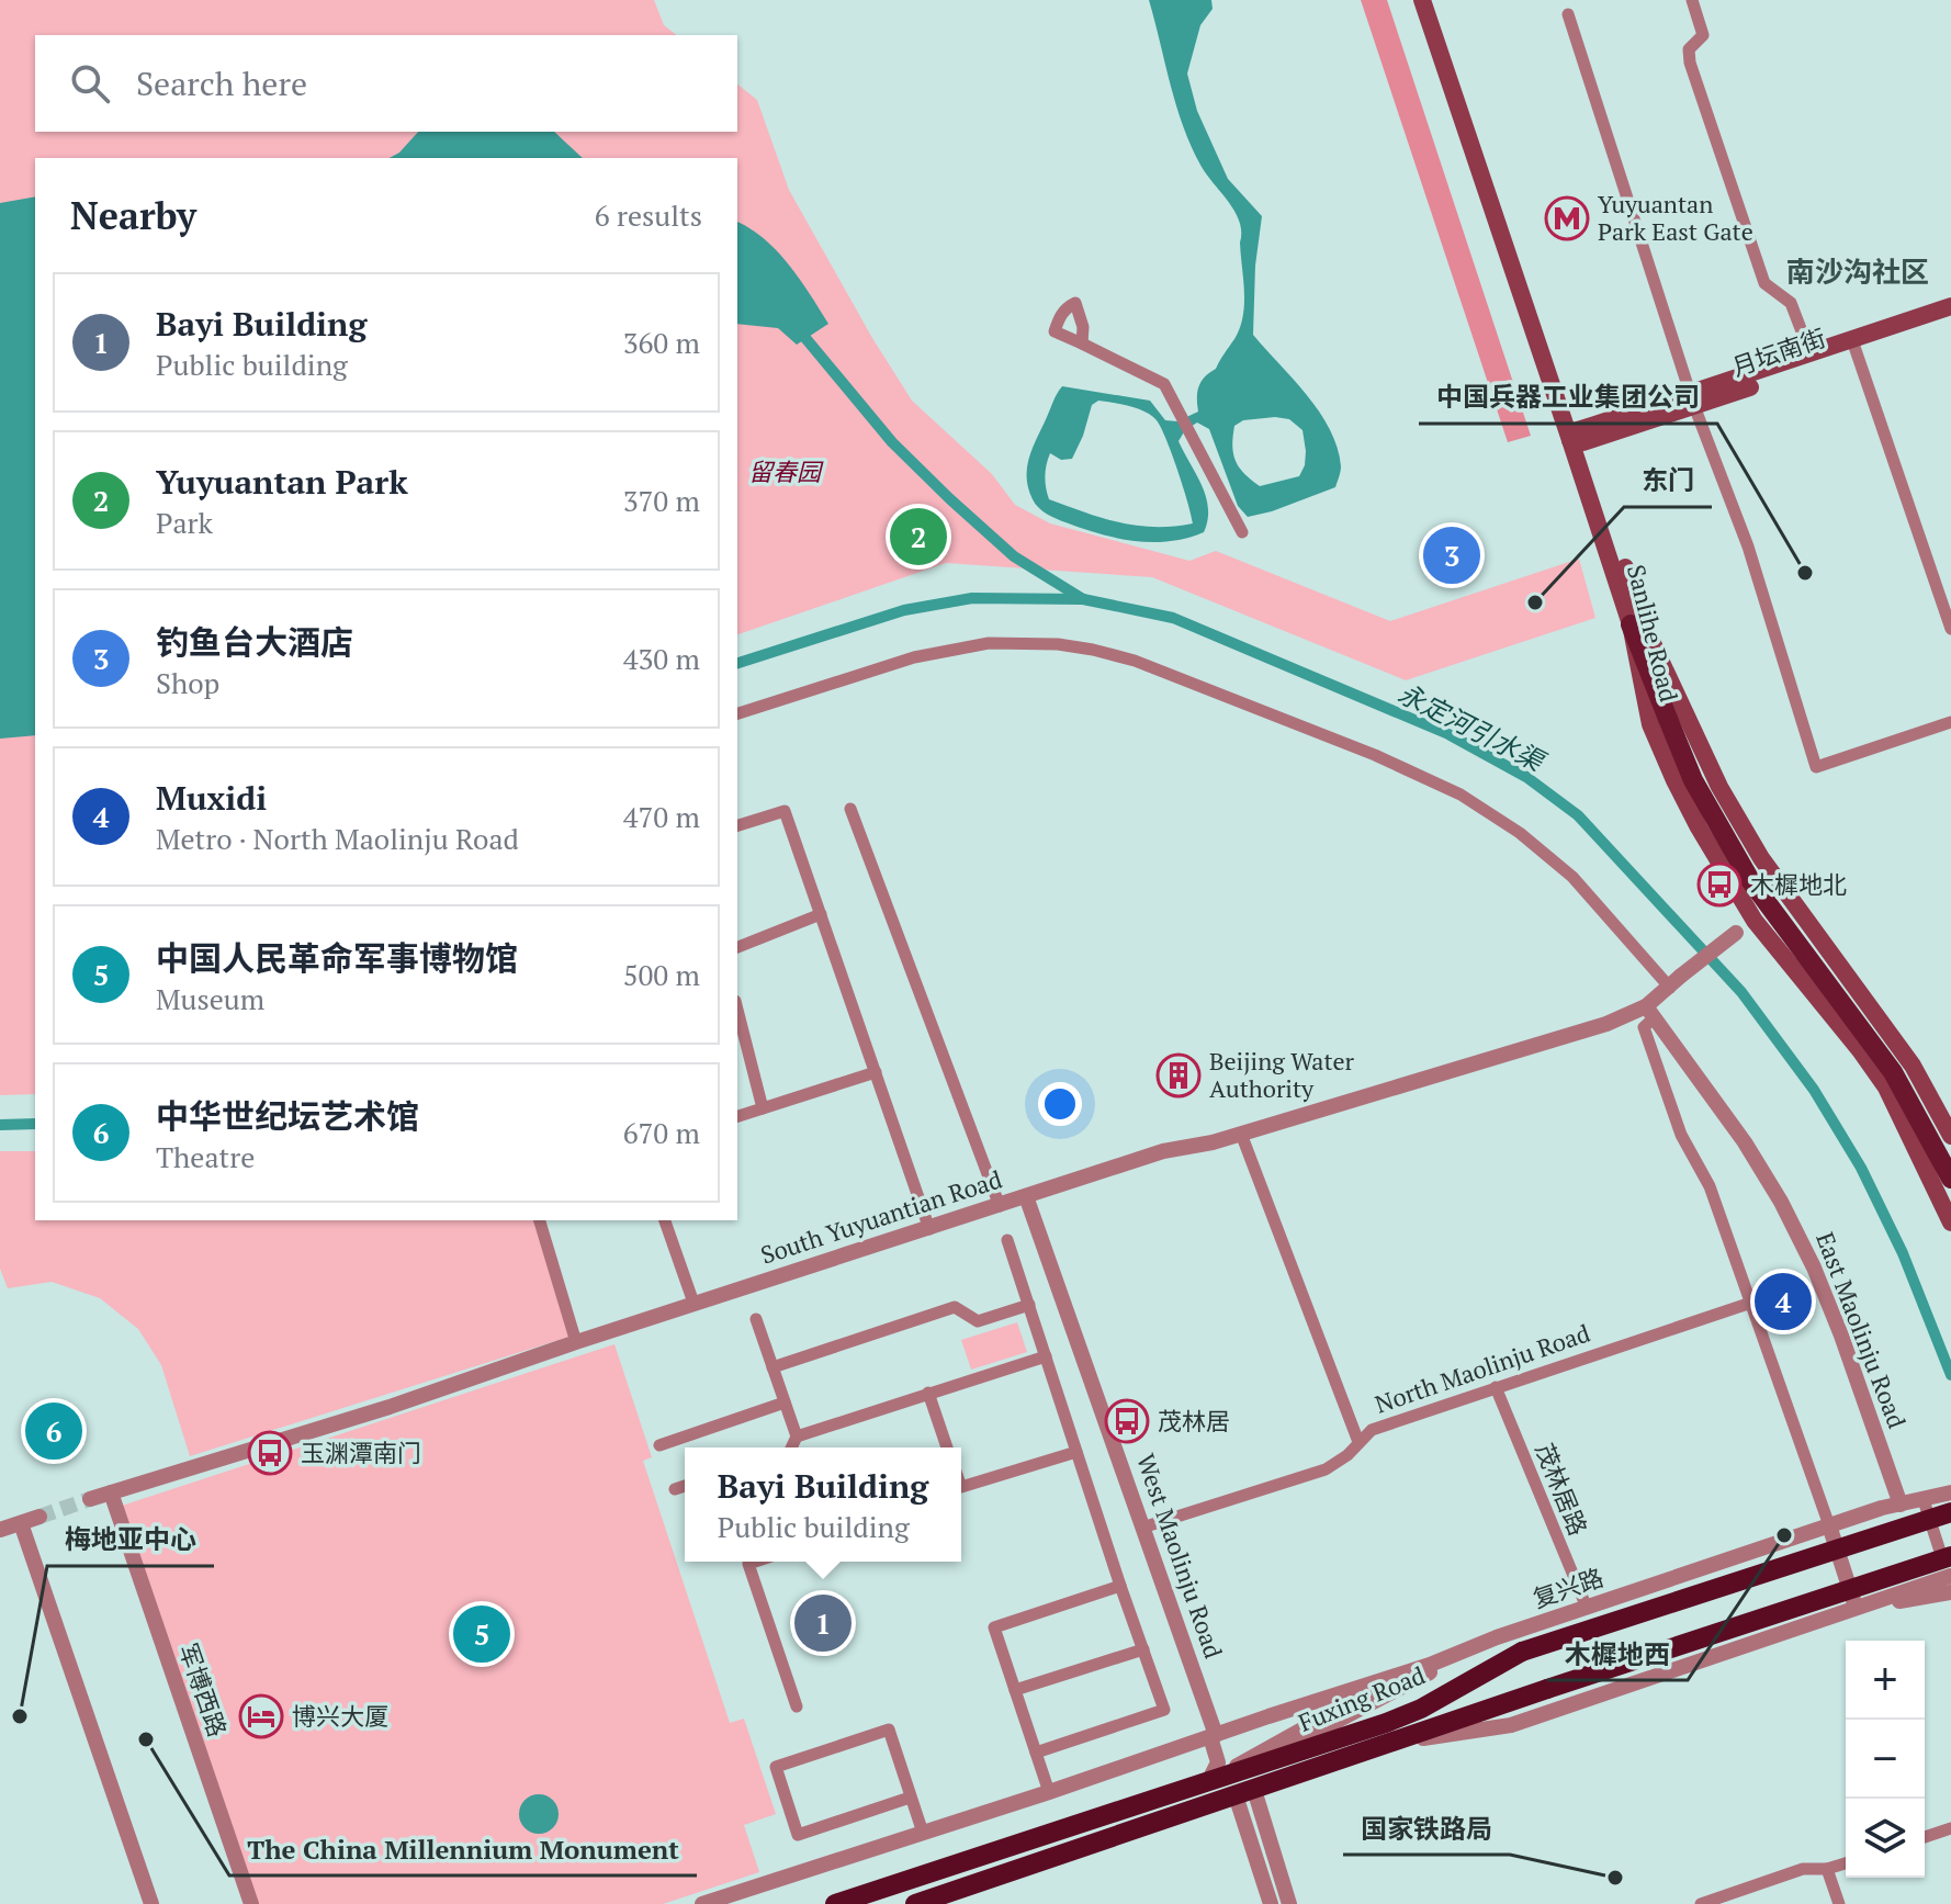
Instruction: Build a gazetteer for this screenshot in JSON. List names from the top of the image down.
{
  "streets": {
    "highway": ["Fuxing Road"],
    "main road": ["月坛南街", "Sanlihe Road"],
    "street": [
      "South Yuyuantian Road",
      "East Maolinju Road",
      "North Maolinju Road",
      "茂林居路",
      "West Maolinju Road",
      "复兴路",
      "军博西路"
    ]
  },
  "crossings": [
    ["月坛南街", "Sanlihe Road"],
    ["Sanlihe Road", "South Yuyuantian Road"],
    ["South Yuyuantian Road", "East Maolinju Road"],
    ["South Yuyuantian Road", "West Maolinju Road"],
    ["South Yuyuantian Road", "军博西路"],
    ["East Maolinju Road", "复兴路"],
    ["North Maolinju Road", "茂林居路"],
    ["North Maolinju Road", "West Maolinju Road"],
    ["茂林居路", "复兴路"],
    ["West Maolinju Road", "复兴路"],
    ["复兴路", "Fuxing Road"]
  ],
  "districts": ["南沙沟社区"],
  "water": ["永定河引水渠"],
  "parks": ["留春园"],
  "places": {
    "metro station": ["Yuyuantan Park East Gate"],
    "other": [
      "中国兵器工业集团公司",
      "东门",
      "木樨地西",
      "梅地亚中心",
      "The China Millennium Monument",
      "国家铁路局"
    ],
    "bus stop": ["木樨地北", "茂林居", "玉渊潭南门"],
    "building": ["Beijing Water Authority"],
    "hotel": ["博兴大厦"]
  },
  "page": {
    "search": "Search here",
    "heading": ["Nearby", "6 results"],
    "list": [
      {
        "mark": "1",
        "name": "Bayi Building",
        "note": "Public building",
        "value": "360 m"
      },
      {
        "mark": "2",
        "name": "Yuyuantan Park",
        "note": "Park",
        "value": "370 m"
      },
      {
        "mark": "3",
        "name": "钓鱼台大酒店",
        "note": "Shop",
        "value": "430 m"
      },
      {
        "mark": "4",
        "name": "Muxidi",
        "note": "Metro · North Maolinju Road",
        "value": "470 m"
      },
      {
        "mark": "5",
        "name": "中国人民革命军事博物馆",
        "note": "Museum",
        "value": "500 m"
      },
      {
        "mark": "6",
        "name": "中华世纪坛艺术馆",
        "note": "Theatre",
        "value": "670 m"
      }
    ],
    "pins": [
      "2",
      "3",
      "4",
      "6",
      "1",
      "5"
    ],
    "popup": ["Bayi Building", "Public building"],
    "map_buttons": ["+", "−"]
  }
}
